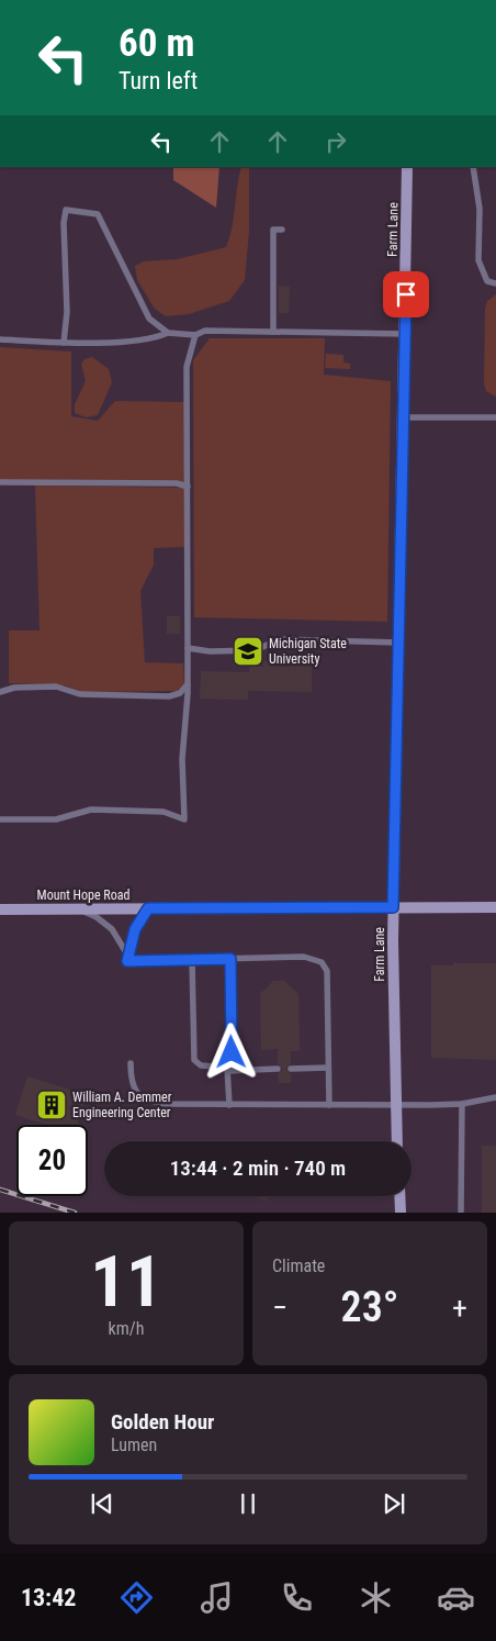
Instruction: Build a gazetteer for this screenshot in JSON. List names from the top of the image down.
{
  "streets": {
    "street": ["Farm Lane", "Mount Hope Road"]
  },
  "crossings": [
    ["Farm Lane", "Mount Hope Road"]
  ],
  "places": {
    "school or university": ["Michigan State University"],
    "building": ["William A. Demmer Engineering Center"]
  },
  "page": {
    "turn": ["60 m", "Turn left"],
    "limit": "20",
    "trip": "13:44 · 2 min · 740 m",
    "tile": [
      ["11", "km/h"],
      "Climate"
    ],
    "heat": ["−", "23°", "+"],
    "song": ["Golden Hour", "Lumen"],
    "tabs": "13:42"
  }
}
